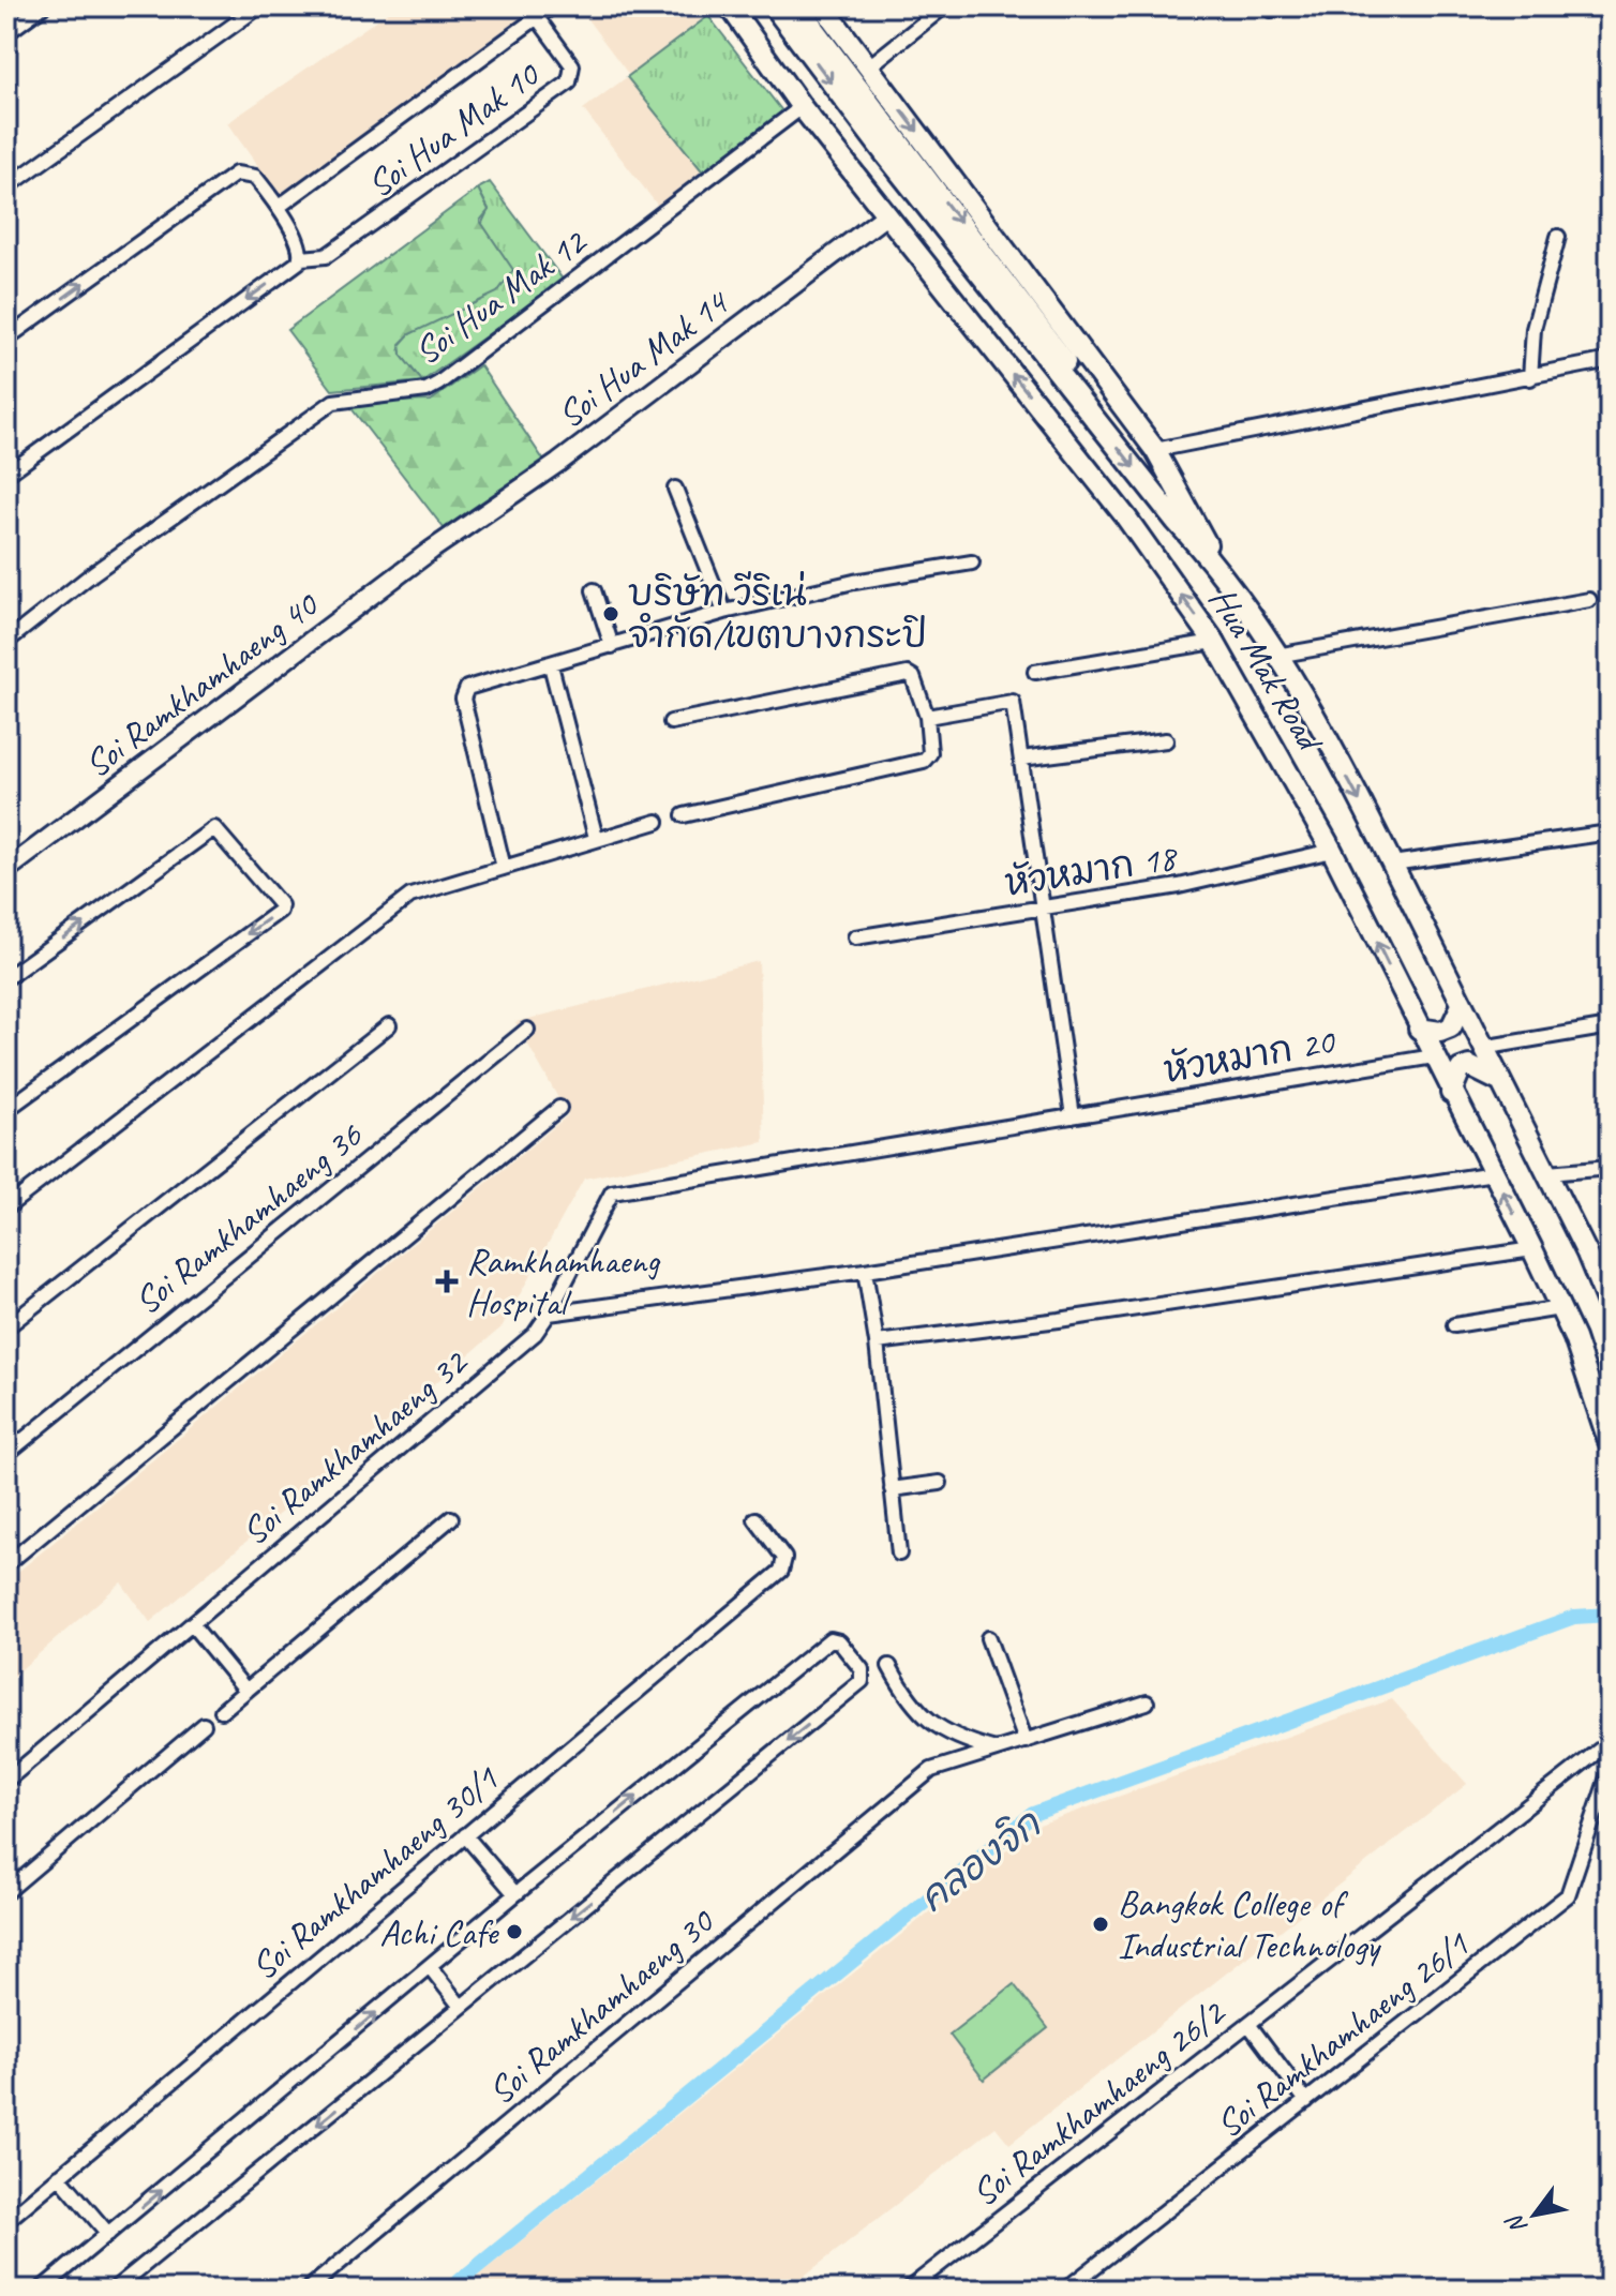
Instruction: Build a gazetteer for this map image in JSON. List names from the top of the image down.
{
  "streets": {
    "main road": ["Hua Mak Road"],
    "street": [
      "Soi Hua Mak 10",
      "Soi Hua Mak 12",
      "Soi Hua Mak 14",
      "Soi Ramkhamhaeng 40",
      "หัวหมาก 18",
      "หัวหมาก 20",
      "Soi Ramkhamhaeng 36",
      "Soi Ramkhamhaeng 32",
      "Soi Ramkhamhaeng 30/1",
      "Soi Ramkhamhaeng 30",
      "Soi Ramkhamhaeng 26/1",
      "Soi Ramkhamhaeng 26/2"
    ]
  },
  "crossings": [
    ["Soi Hua Mak 12", "Hua Mak Road"],
    ["Soi Hua Mak 14", "Hua Mak Road"],
    ["Soi Hua Mak 14", "Soi Ramkhamhaeng 40"],
    ["Hua Mak Road", "หัวหมาก 18"],
    ["Hua Mak Road", "หัวหมาก 20"],
    ["หัวหมาก 20", "Soi Ramkhamhaeng 32"]
  ],
  "water": ["คลองจิก"],
  "places": {
    "other": ["บริษัท วีริเน่ จำกัด/เขตบางกระปิ", "Bangkok College of Industrial Technology", "Achi Cafe"],
    "health": ["Ramkhamhaeng Hospital"]
  },
  "north": "bottom left"
}
